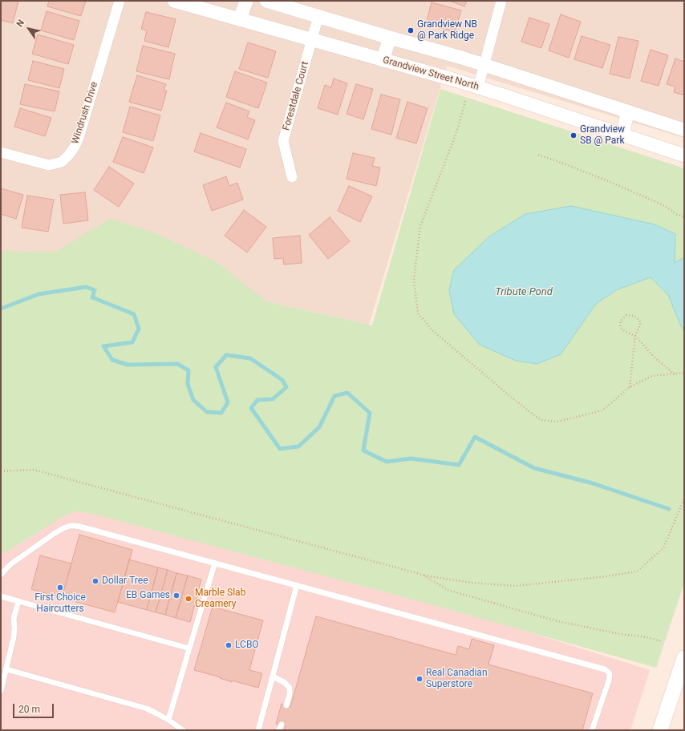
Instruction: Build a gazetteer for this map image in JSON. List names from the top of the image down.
{
  "streets": {
    "street": ["Grandview Street North", "Forestdale Court", "Windrush Drive"]
  },
  "crossings": [
    ["Grandview Street North", "Forestdale Court"]
  ],
  "water": ["Tribute Pond"],
  "places": [
    "Grandview NB @ Park Ridge",
    "Grandview SB @ Park",
    "Dollar Tree",
    "First Choice Haircutters",
    "EB Games",
    "Marble Slab Creamery",
    "LCBO",
    "Real Canadian Superstore"
  ],
  "scale_bar": "20 m",
  "north": "top left"
}
